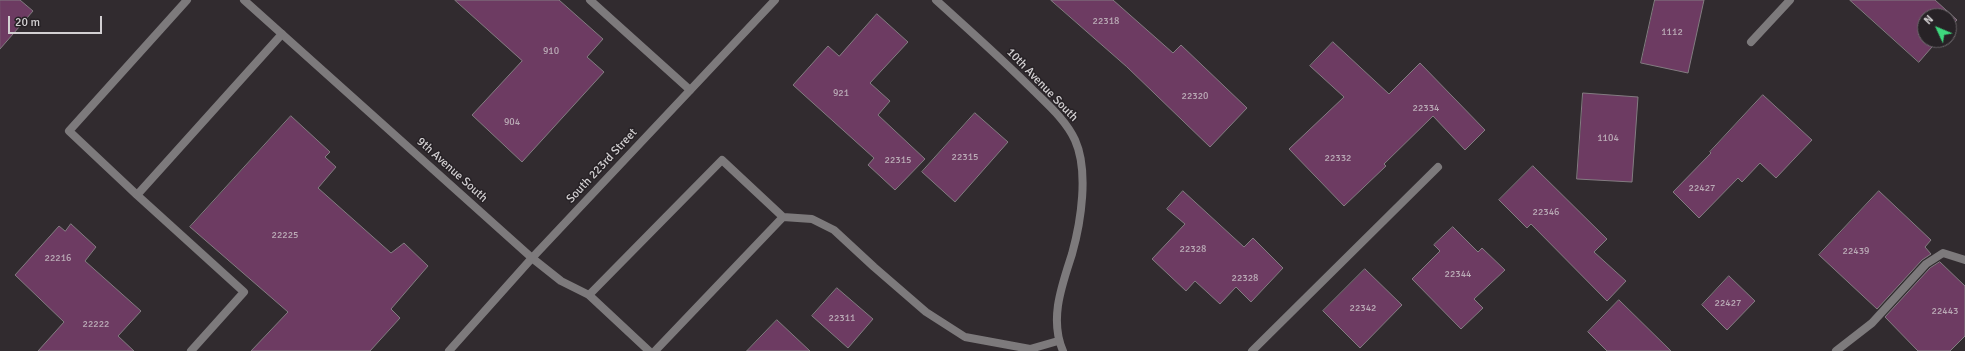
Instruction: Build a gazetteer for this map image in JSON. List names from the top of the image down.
{
  "streets": {
    "street": ["10th Avenue South", "South 223rd Street", "9th Avenue South"]
  },
  "crossings": [
    ["South 223rd Street", "9th Avenue South"]
  ],
  "house_numbers": [
    "22318",
    "1112",
    "910",
    "921",
    "22320",
    "22334",
    "904",
    "1104",
    "22315",
    "22332",
    "22315",
    "22427",
    "22346",
    "22225",
    "22328",
    "22439",
    "22216",
    "22344",
    "22328",
    "22427",
    "22342",
    "22443",
    "22311",
    "22222"
  ],
  "scale_bar": "20 m",
  "north": "top left"
}
